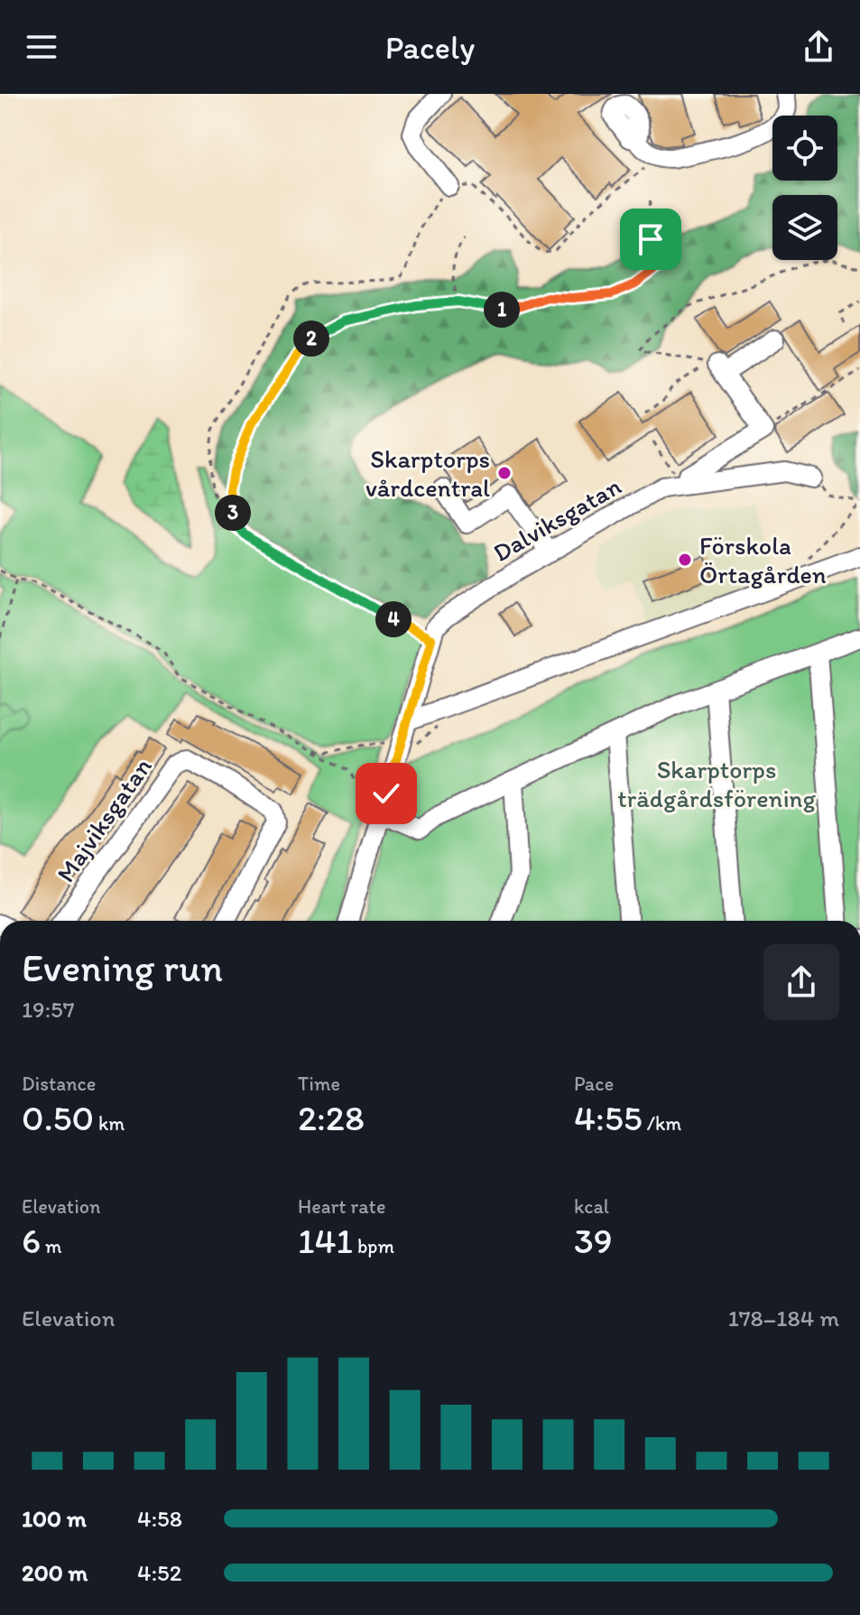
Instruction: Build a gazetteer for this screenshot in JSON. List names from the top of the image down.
{
  "streets": {
    "street": ["Dalviksgatan", "Majviksgatan"]
  },
  "parks": ["Skarptorps trädgårdsförening"],
  "places": ["Skarptorps vårdcentral", "Förskola Örtagården"],
  "page": {
    "header": "Pacely",
    "pins": [
      "1",
      "2",
      "3",
      "4"
    ],
    "heading": ["Evening run", "19:57"],
    "stats": [
      ["Distance", "0.50 km"],
      ["Time", "2:28"],
      ["Pace", "4:55 /km"],
      ["Elevation", "6 m"],
      ["Heart rate", "141 bpm"],
      ["kcal", "39"]
    ],
    "chart": ["Elevation", "178–184 m"],
    "list": [
      {
        "name": "100 m",
        "note": "4:58"
      },
      {
        "name": "200 m",
        "note": "4:52"
      }
    ]
  }
}
